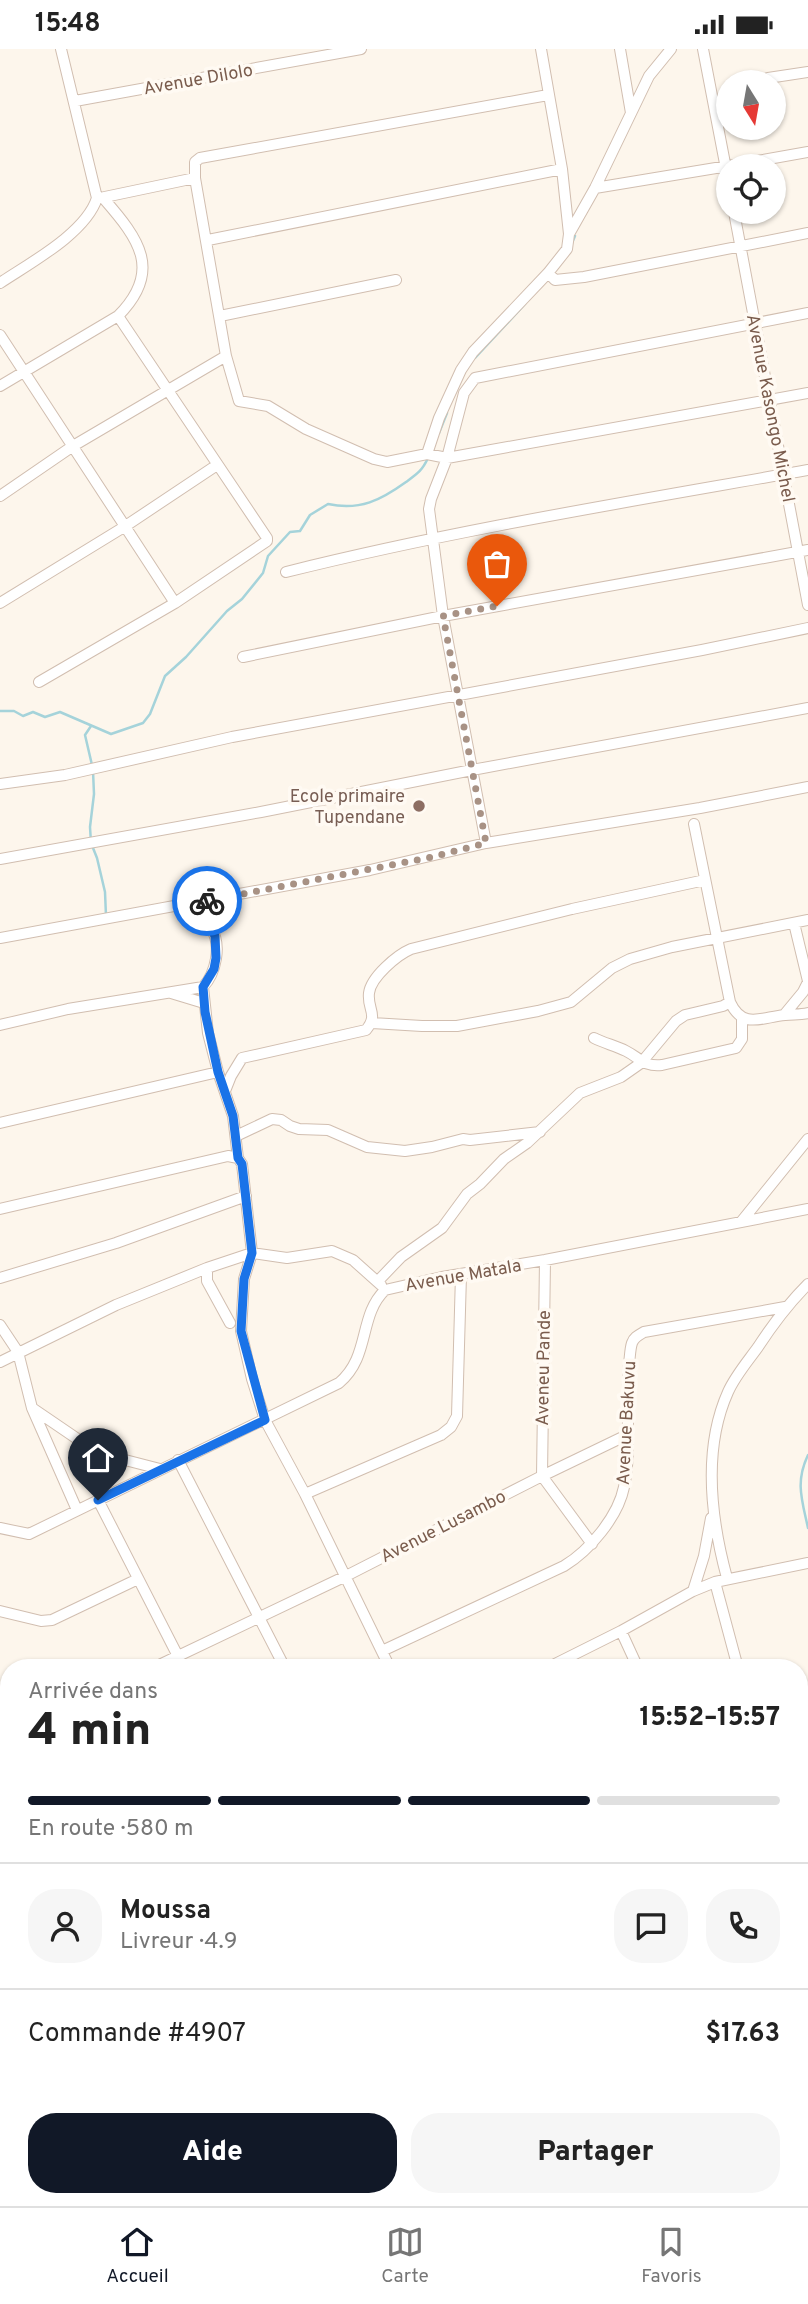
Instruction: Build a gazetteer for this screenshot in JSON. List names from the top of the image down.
{
  "streets": {
    "street": [
      "Avenue Dilolo",
      "Avenue Kasongo Michel",
      "Avenue Matala",
      "Aveneu Pande",
      "Avenue Bakuvu",
      "Avenue Lusambo"
    ]
  },
  "crossings": [
    ["Avenue Matala", "Aveneu Pande"],
    ["Aveneu Pande", "Avenue Lusambo"],
    ["Avenue Bakuvu", "Avenue Lusambo"]
  ],
  "places": ["Ecole primaire Tupendane"],
  "north": "bottom",
  "page": {
    "status": "15:48",
    "heading": ["4 min", "Arrivée dans", "15:52–15:57"],
    "panel": [
      "Moussa",
      "Livreur · 4.9",
      "Commande #4907",
      "$17.63"
    ],
    "bar": "En route · 580 m",
    "buttons": ["Aide", "Partager"],
    "tabs": ["Accueil", "Carte", "Favoris"]
  }
}
